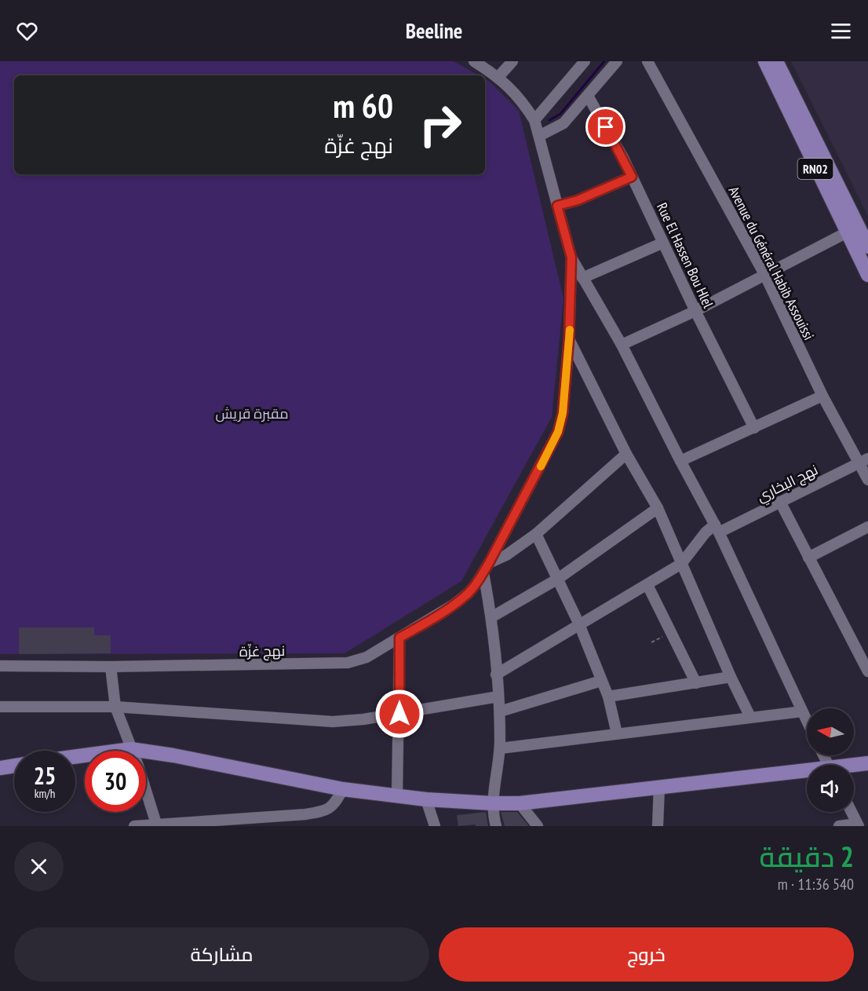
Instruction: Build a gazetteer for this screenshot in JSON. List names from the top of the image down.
{
  "streets": {
    "main road": ["RN02"],
    "street": [
      "Rue El Hassen Bou Hlel",
      "Avenue du Général Habib Assouissi",
      "نهج البخاري",
      "نهج غزّة"
    ]
  },
  "crossings": [
    ["Avenue du Général Habib Assouissi", "نهج البخاري"]
  ],
  "parks": ["مقبرة قريش"],
  "north": "left",
  "page": {
    "header": "Beeline",
    "turn": ["60 m", "نهج غزّة"],
    "speed": "25 km/h",
    "limit": "30",
    "heading": ["2 دقيقة", "540 m · 11:36"],
    "buttons": ["خروج", "مشاركة"]
  }
}
